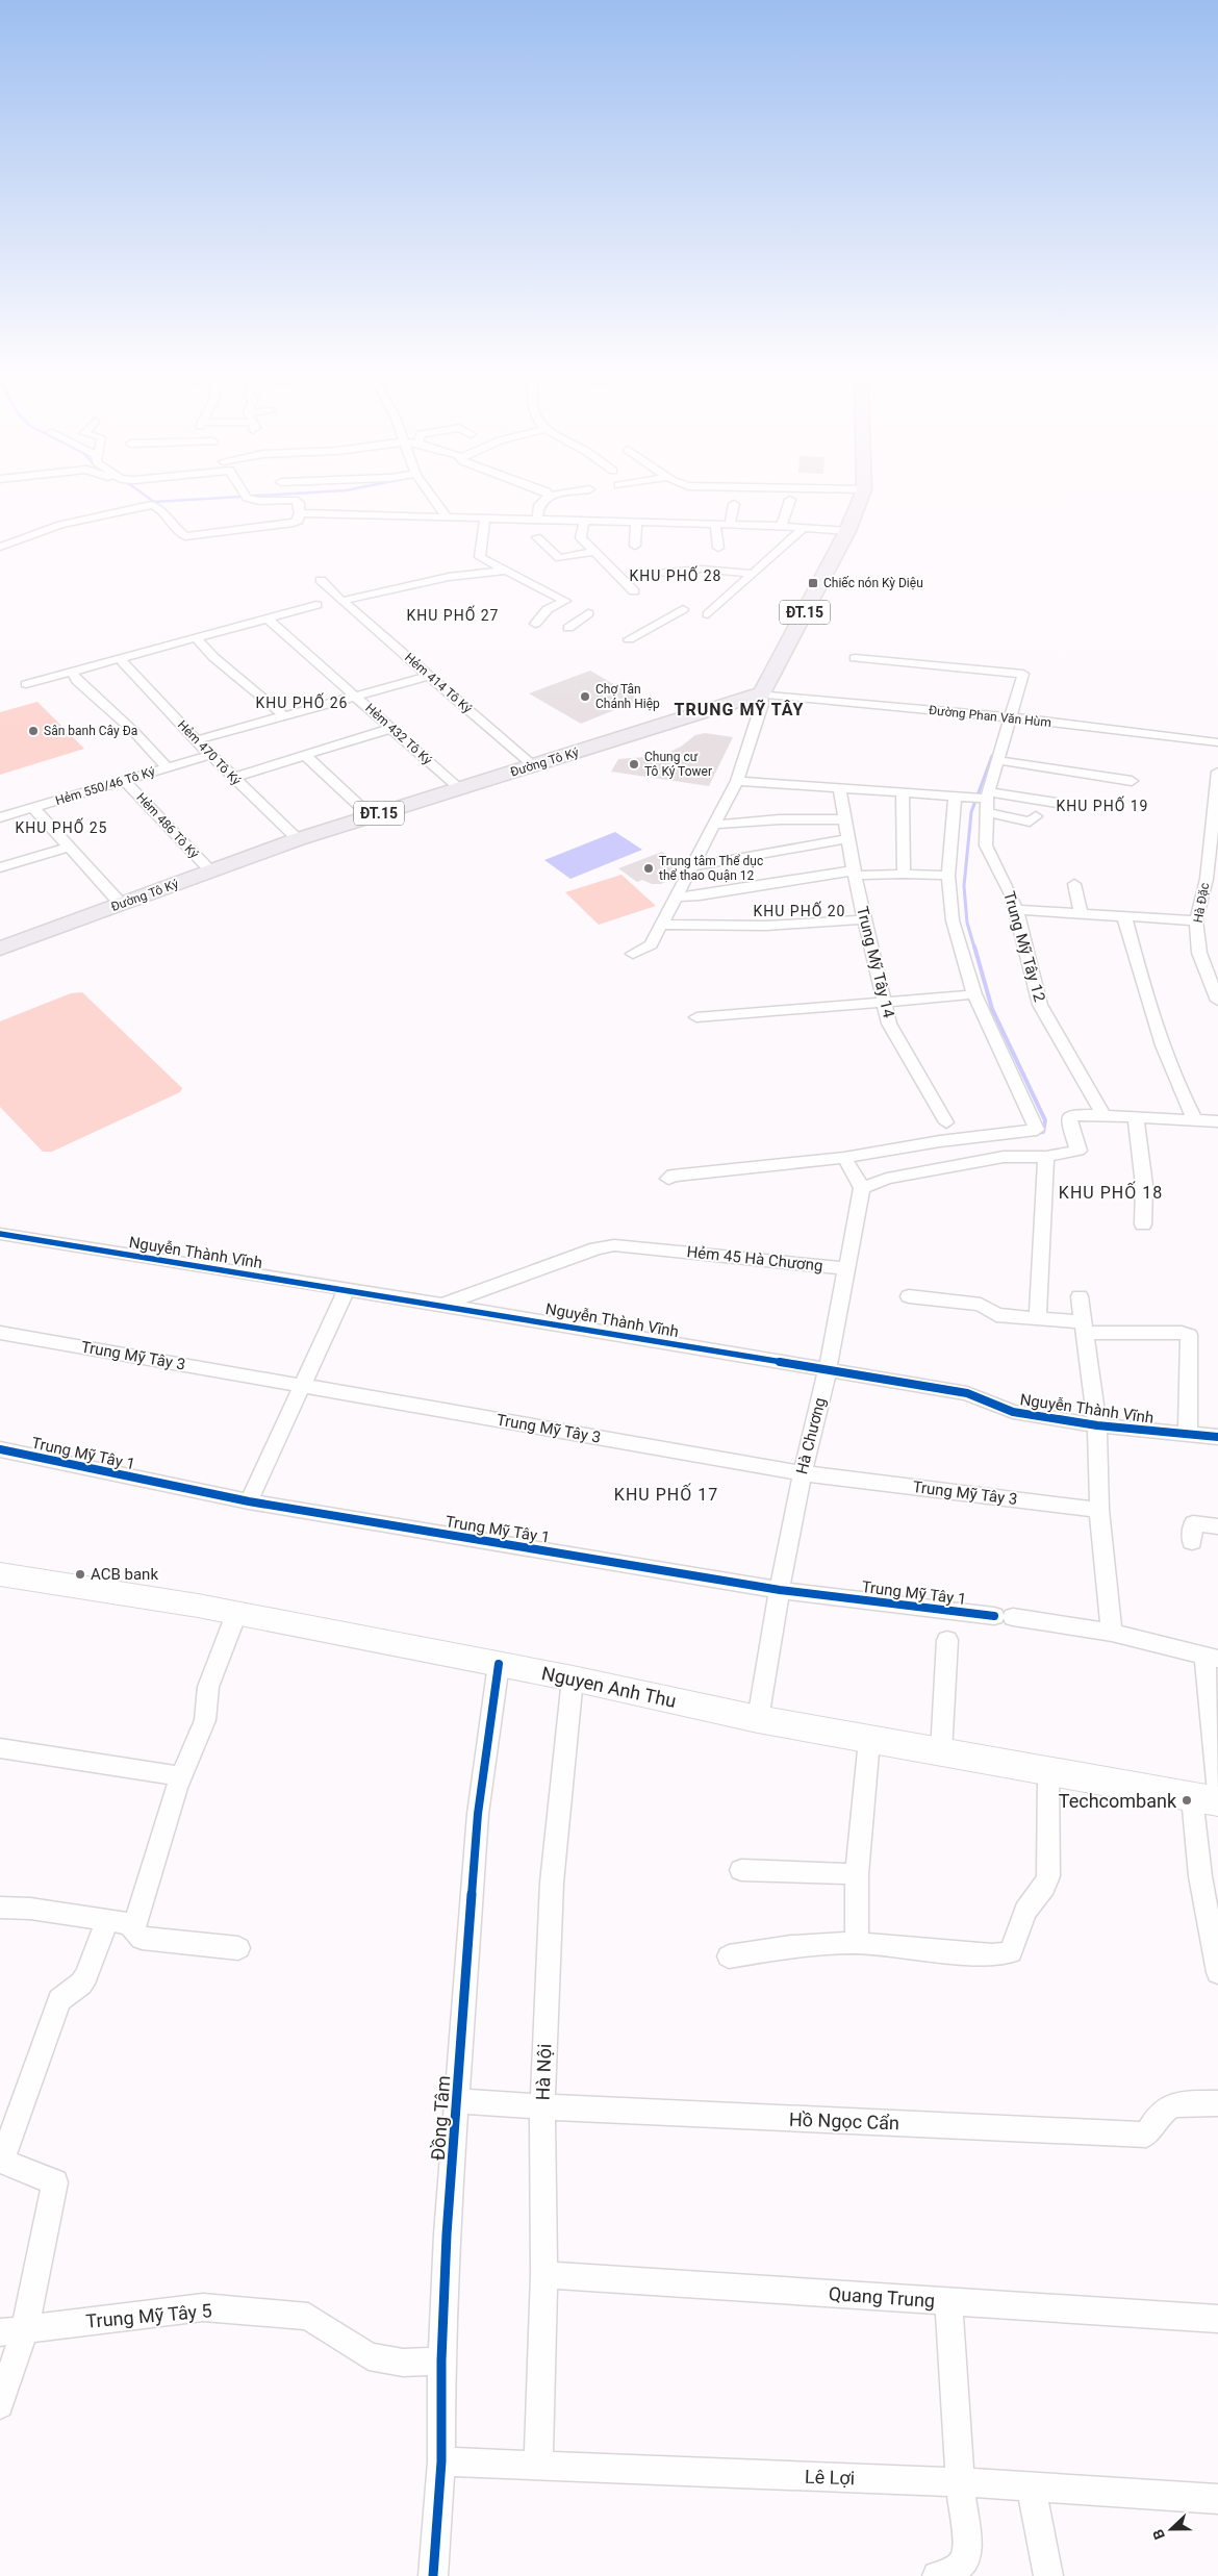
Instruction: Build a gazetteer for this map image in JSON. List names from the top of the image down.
{
  "streets": {
    "main road": ["ĐT.15", "Đường Tô Ký", "Nguyen Anh Thu"],
    "street": [
      "Hẻm 414 Tô Ký",
      "Đường Phan Văn Hùm",
      "Hẻm 432 Tô Ký",
      "Hẻm 470 Tô Ký",
      "Hẻm 550/46 Tô Ký",
      "Hẻm 486 Tô Ký",
      "Hà Đặc",
      "Trung Mỹ Tây 12",
      "Trung Mỹ Tây 14",
      "Nguyễn Thành Vĩnh",
      "Hẻm 45 Hà Chương",
      "Trung Mỹ Tây 3",
      "Hà Chương",
      "Trung Mỹ Tây 1",
      "Hà Nội",
      "Đồng Tâm",
      "Hồ Ngọc Cẩn",
      "Quang Trung",
      "Trung Mỹ Tây 5",
      "Lê Lợi"
    ]
  },
  "crossings": [
    ["ĐT.15", "Đường Phan Văn Hùm"],
    ["ĐT.15", "Đường Tô Ký"],
    ["Hẻm 414 Tô Ký", "Đường Tô Ký"],
    ["Đường Phan Văn Hùm", "Đường Tô Ký"],
    ["Đường Phan Văn Hùm", "Trung Mỹ Tây 12"],
    ["Hẻm 432 Tô Ký", "Đường Tô Ký"],
    ["Hẻm 470 Tô Ký", "Đường Tô Ký"],
    ["Hẻm 470 Tô Ký", "Hẻm 550/46 Tô Ký"],
    ["Đường Tô Ký", "Hẻm 486 Tô Ký"],
    ["Hẻm 550/46 Tô Ký", "Hẻm 486 Tô Ký"],
    ["Nguyễn Thành Vĩnh", "Hẻm 45 Hà Chương"],
    ["Nguyễn Thành Vĩnh", "Hà Chương"],
    ["Hẻm 45 Hà Chương", "Hà Chương"],
    ["Trung Mỹ Tây 3", "Hà Chương"],
    ["Hà Chương", "Trung Mỹ Tây 1"],
    ["Hà Chương", "Nguyen Anh Thu"],
    ["Nguyen Anh Thu", "Hà Nội"],
    ["Nguyen Anh Thu", "Đồng Tâm"],
    ["Hà Nội", "Hồ Ngọc Cẩn"],
    ["Hà Nội", "Quang Trung"],
    ["Hà Nội", "Lê Lợi"],
    ["Đồng Tâm", "Hồ Ngọc Cẩn"],
    ["Đồng Tâm", "Trung Mỹ Tây 5"],
    ["Đồng Tâm", "Lê Lợi"]
  ],
  "districts": [
    "KHU PHỐ 28",
    "KHU PHỐ 27",
    "KHU PHỐ 26",
    "TRUNG MỸ TÂY",
    "KHU PHỐ 19",
    "KHU PHỐ 25",
    "KHU PHỐ 20",
    "KHU PHỐ 18",
    "KHU PHỐ 17"
  ],
  "places": {
    "transit": ["Chiếc nón Kỳ Diệu"],
    "other": [
      "Chợ Tân Chánh Hiệp",
      "Sân banh Cây Đa",
      "Chung cư Tô Ký Tower",
      "Trung tâm Thể dục thể thao Quận 12",
      "ACB bank",
      "Techcombank"
    ]
  },
  "north": "left"
}
